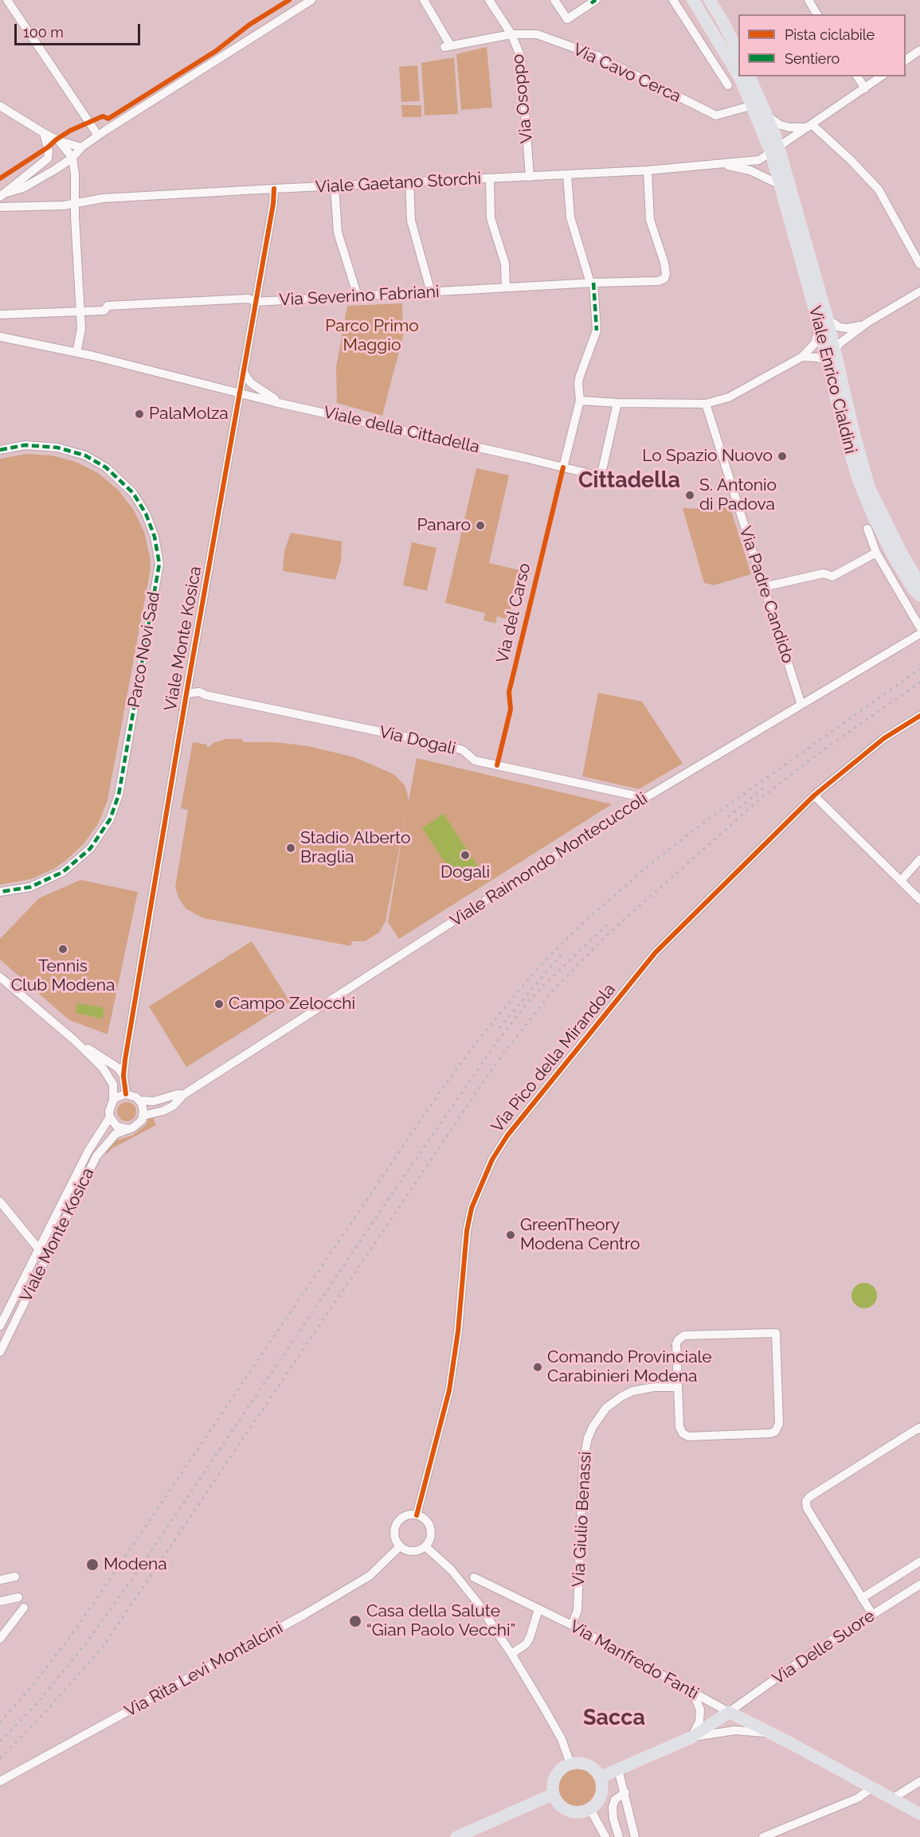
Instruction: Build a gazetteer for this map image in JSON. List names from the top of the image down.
{
  "streets": {
    "main road": ["Viale Enrico Cialdini"],
    "street": [
      "Via Cavo Cerca",
      "Via Osoppo",
      "Viale Gaetano Storchi",
      "Via Severino Fabriani",
      "Viale della Cittadella",
      "Via Padre Candido",
      "Viale Monte Kosica",
      "Parco Novi Sad",
      "Via Dogali",
      "Viale Raimondo Montecuccoli",
      "Via Pico della Mirandola",
      "Via Giulio Benassi",
      "Via Delle Suore",
      "Via Manfredo Fanti",
      "Via Rita Levi Montalcini"
    ],
    "cycle path": ["Via del Carso"]
  },
  "crossings": [
    ["Via Cavo Cerca", "Via Osoppo"],
    ["Via Osoppo", "Viale Gaetano Storchi"],
    ["Viale Gaetano Storchi", "Via Severino Fabriani"],
    ["Viale Gaetano Storchi", "Viale Enrico Cialdini"],
    ["Viale Gaetano Storchi", "Viale Monte Kosica"],
    ["Via Severino Fabriani", "Viale Monte Kosica"],
    ["Viale della Cittadella", "Viale Monte Kosica"],
    ["Via Padre Candido", "Viale Raimondo Montecuccoli"],
    ["Viale Monte Kosica", "Via Dogali"],
    ["Viale Monte Kosica", "Viale Raimondo Montecuccoli"],
    ["Via Dogali", "Viale Raimondo Montecuccoli"],
    ["Via Pico della Mirandola", "Via Rita Levi Montalcini"],
    ["Via Giulio Benassi", "Via Manfredo Fanti"],
    ["Via Delle Suore", "Via Manfredo Fanti"]
  ],
  "districts": ["Cittadella", "Sacca"],
  "parks": ["Parco Primo Maggio"],
  "places": [
    "PalaMolza",
    "Lo Spazio Nuovo",
    "S. Antonio di Padova",
    "Panaro",
    "Stadio Alberto Braglia",
    "Dogali",
    "Tennis Club Modena",
    "Campo Zelocchi",
    "GreenTheory Modena Centro",
    "Comando Provinciale Carabinieri Modena",
    "Modena",
    "Casa della Salute “Gian Paolo Vecchi”"
  ],
  "legend": ["Pista ciclabile", "Sentiero"],
  "scale_bar": "100 m"
}
